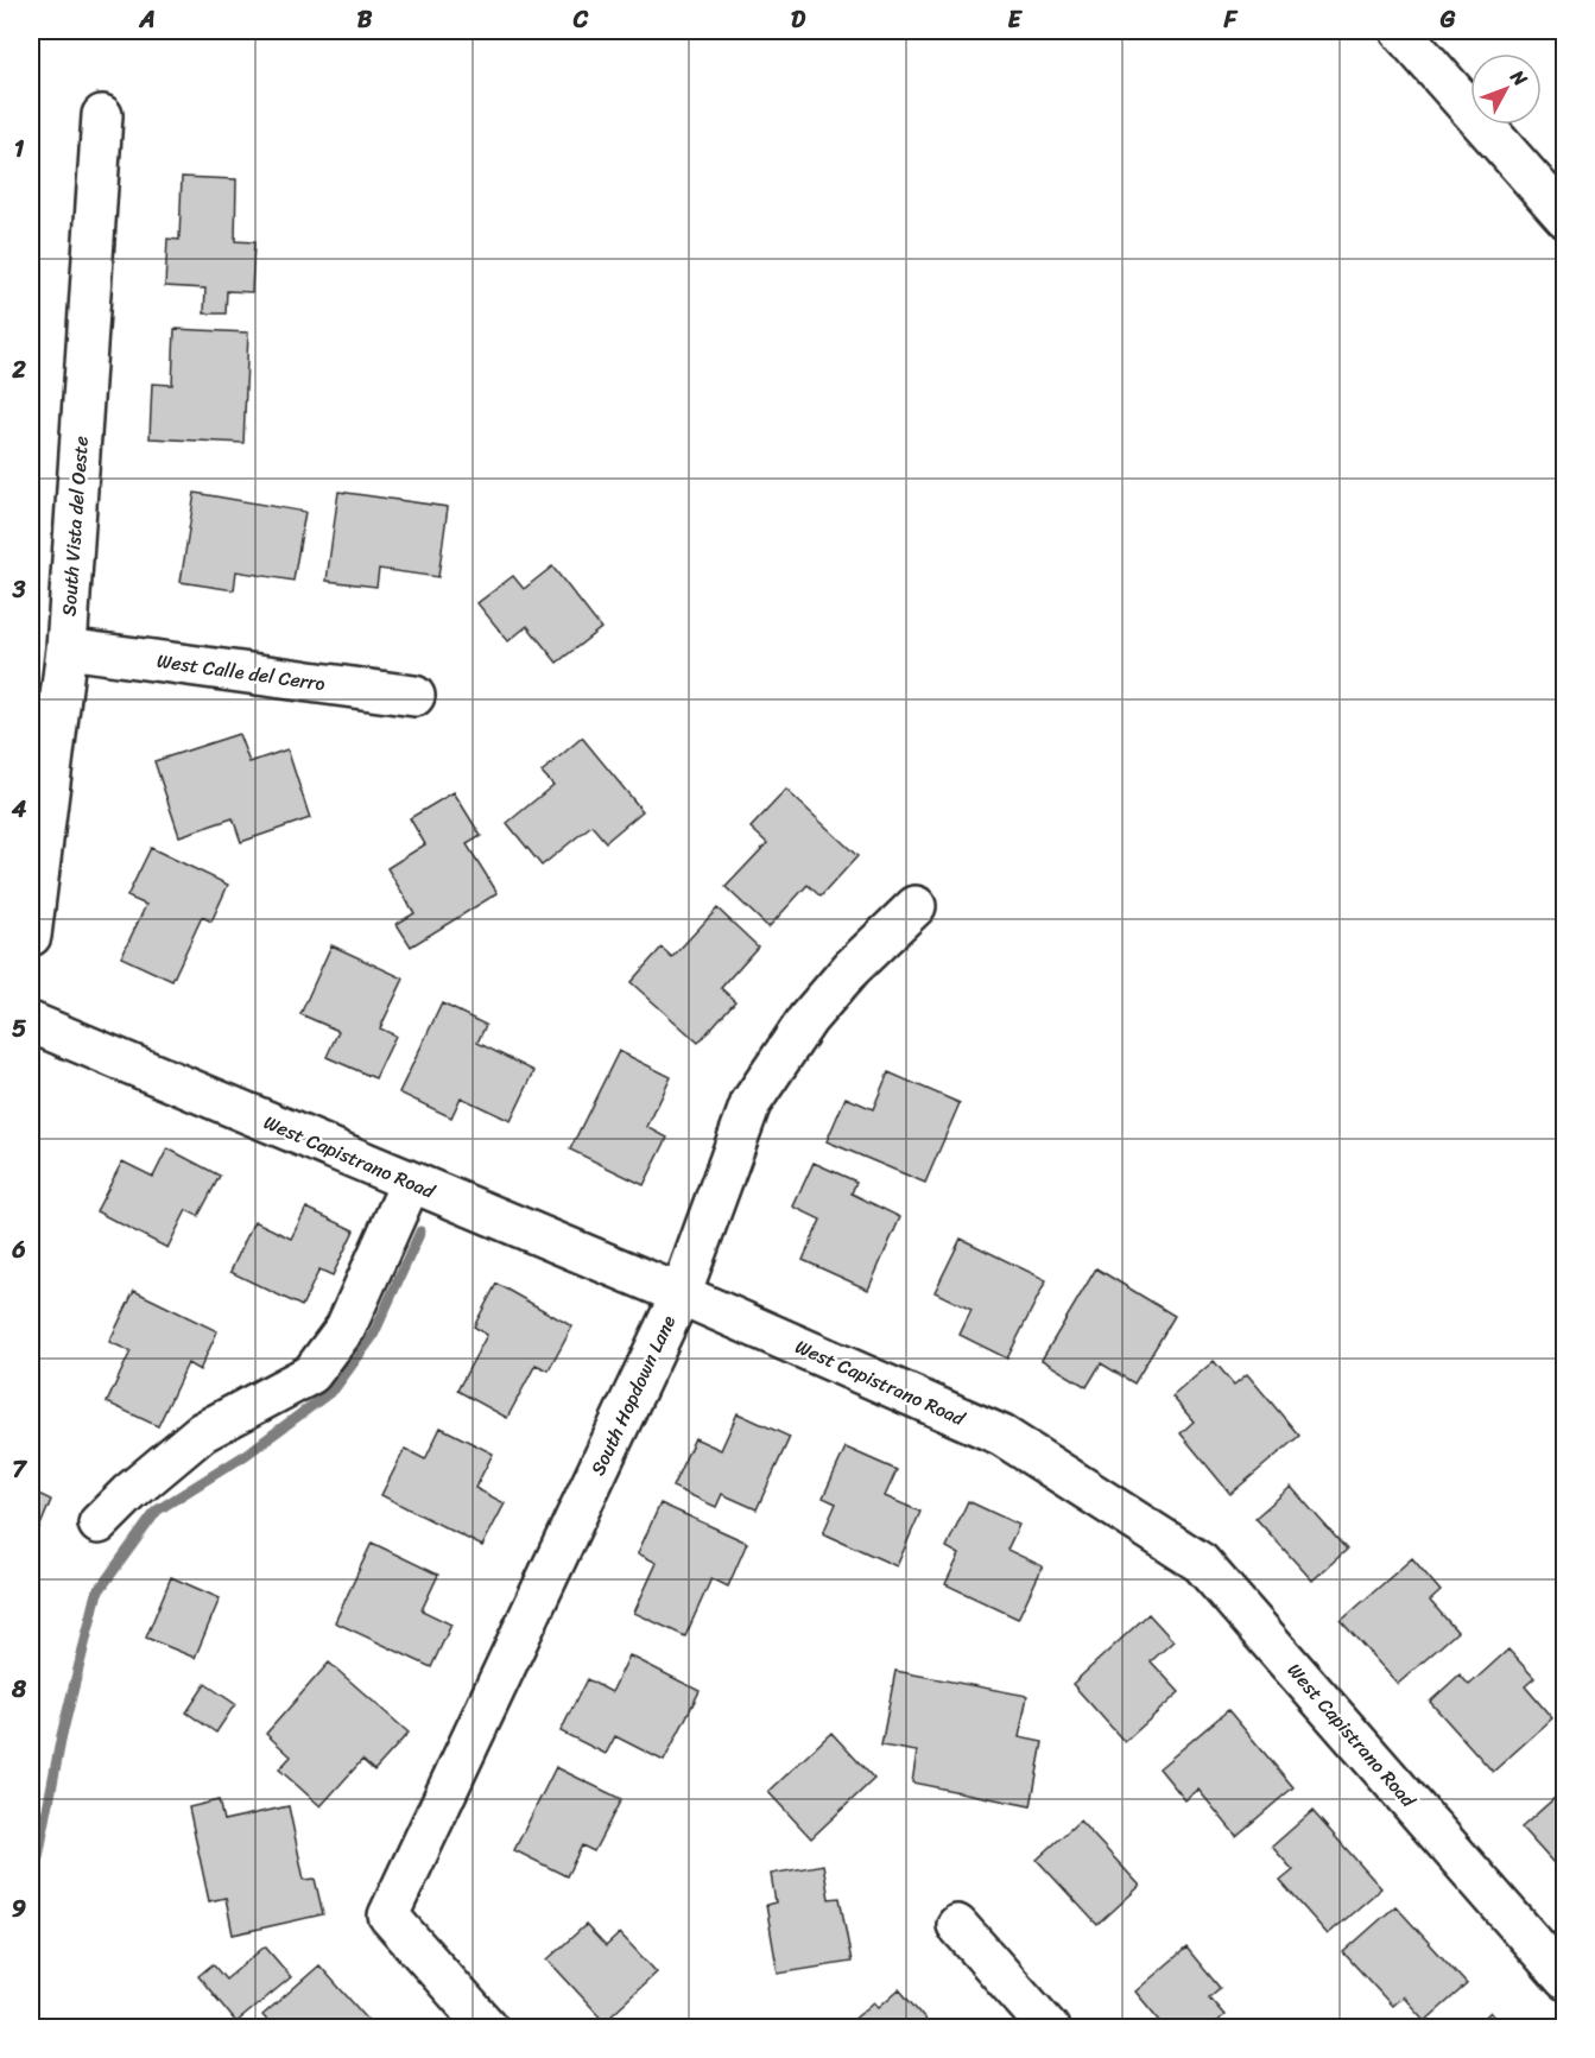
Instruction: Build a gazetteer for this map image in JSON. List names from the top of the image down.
{
  "streets": {
    "street": [
      "South Vista del Oeste",
      "West Calle del Cerro",
      "West Capistrano Road",
      "South Hopdown Lane"
    ]
  },
  "crossings": [
    ["South Vista del Oeste", "West Calle del Cerro"],
    ["West Capistrano Road", "South Hopdown Lane"]
  ],
  "north": "top right",
  "grid": {
    "columns": [
      "A",
      "B",
      "C",
      "D",
      "E",
      "F",
      "G"
    ],
    "rows": [
      "1",
      "2",
      "3",
      "4",
      "5",
      "6",
      "7",
      "8",
      "9"
    ]
  }
}
